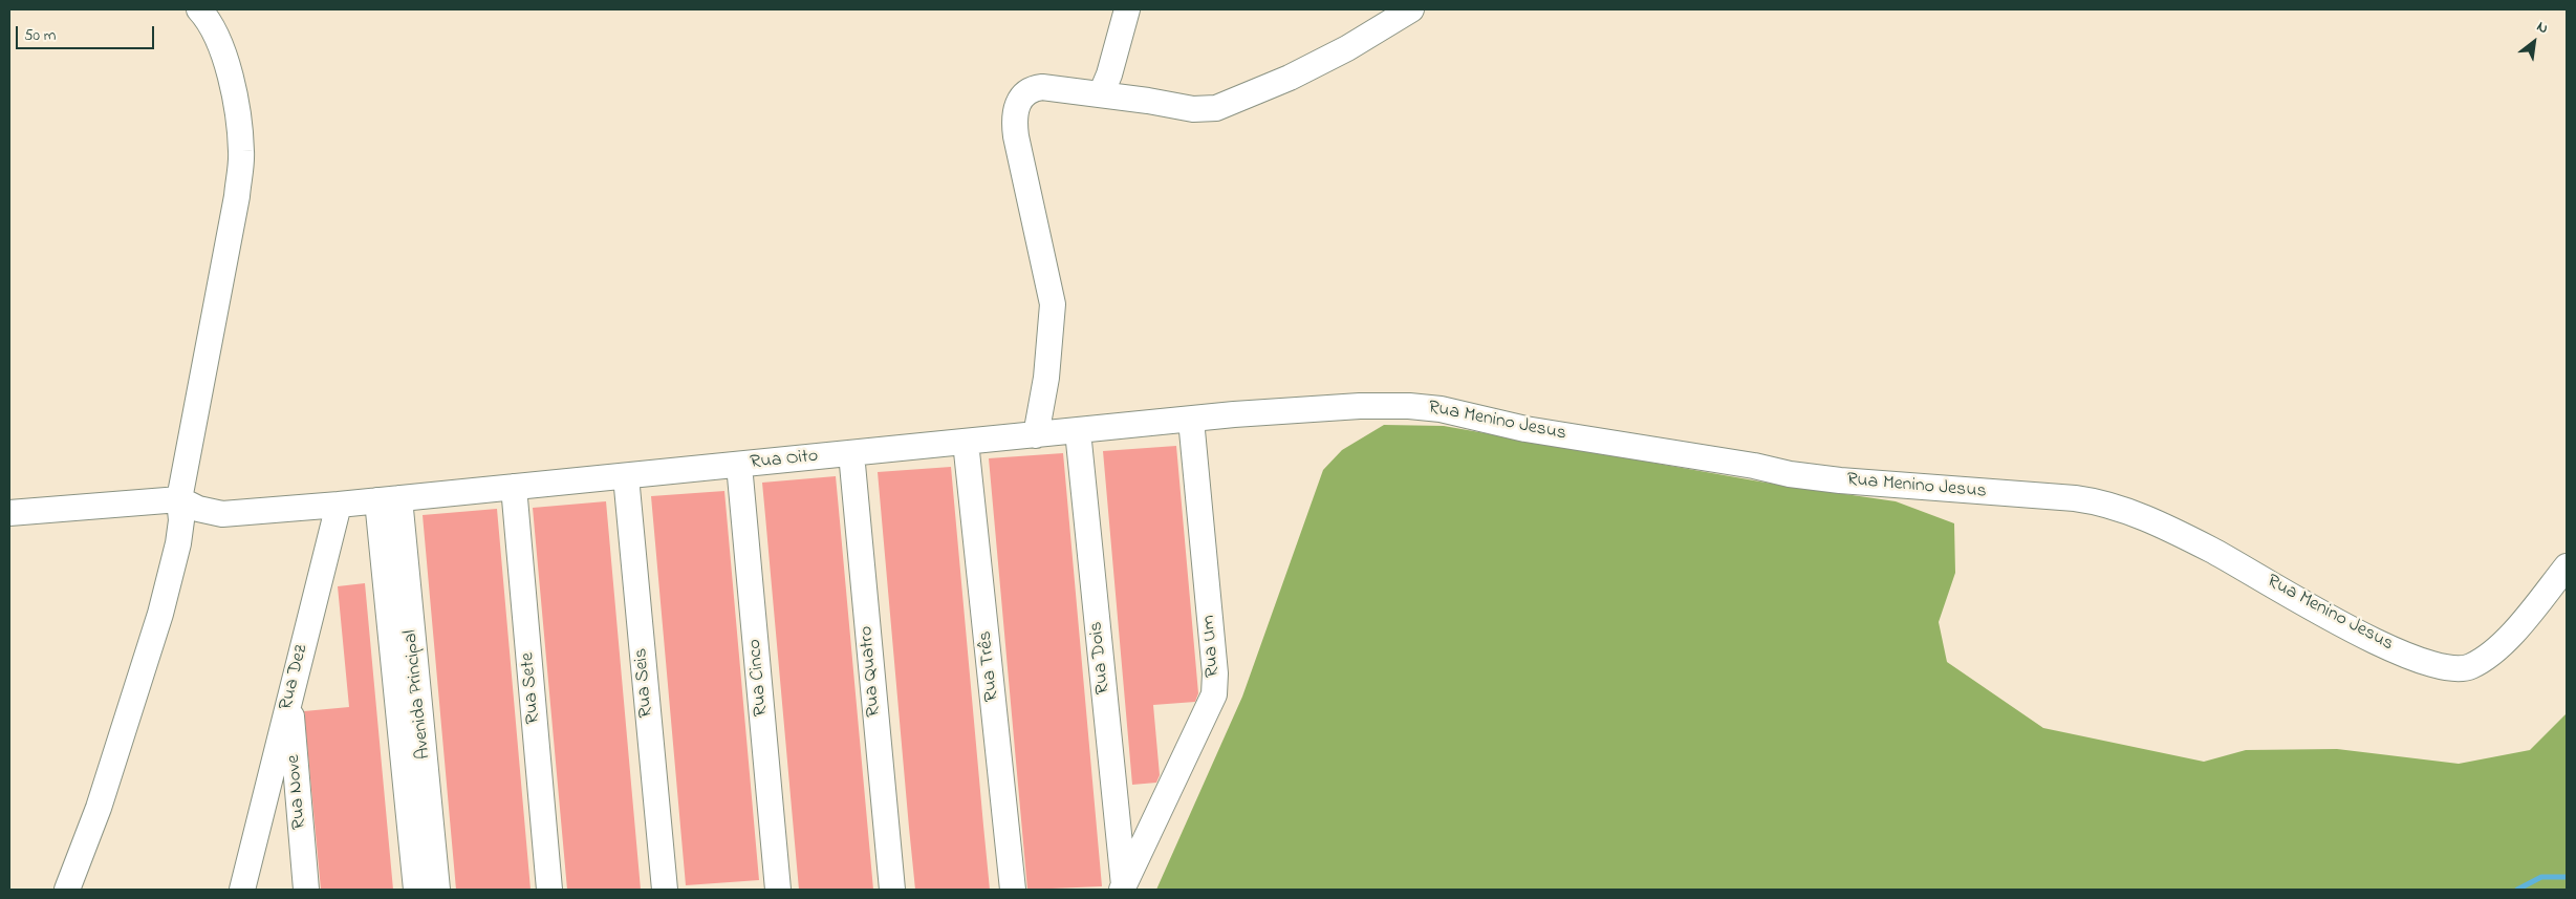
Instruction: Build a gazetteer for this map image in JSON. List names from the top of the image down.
{
  "streets": {
    "street": [
      "Rua Menino Jesus",
      "Rua Oito",
      "Rua Um",
      "Rua Dois",
      "Rua Três",
      "Rua Quatro",
      "Rua Dez",
      "Rua Cinco",
      "Rua Seis",
      "Rua Sete",
      "Avenida Principal",
      "Rua Nove"
    ]
  },
  "crossings": [
    ["Rua Menino Jesus", "Rua Oito"],
    ["Rua Menino Jesus", "Rua Um"],
    ["Rua Oito", "Rua Um"],
    ["Rua Oito", "Rua Dois"],
    ["Rua Oito", "Rua Três"],
    ["Rua Oito", "Rua Quatro"],
    ["Rua Oito", "Rua Cinco"],
    ["Rua Oito", "Rua Seis"],
    ["Rua Oito", "Rua Sete"],
    ["Rua Oito", "Avenida Principal"],
    ["Rua Um", "Rua Dois"],
    ["Rua Dez", "Rua Nove"]
  ],
  "scale_bar": "50 m",
  "north": "top right"
}
